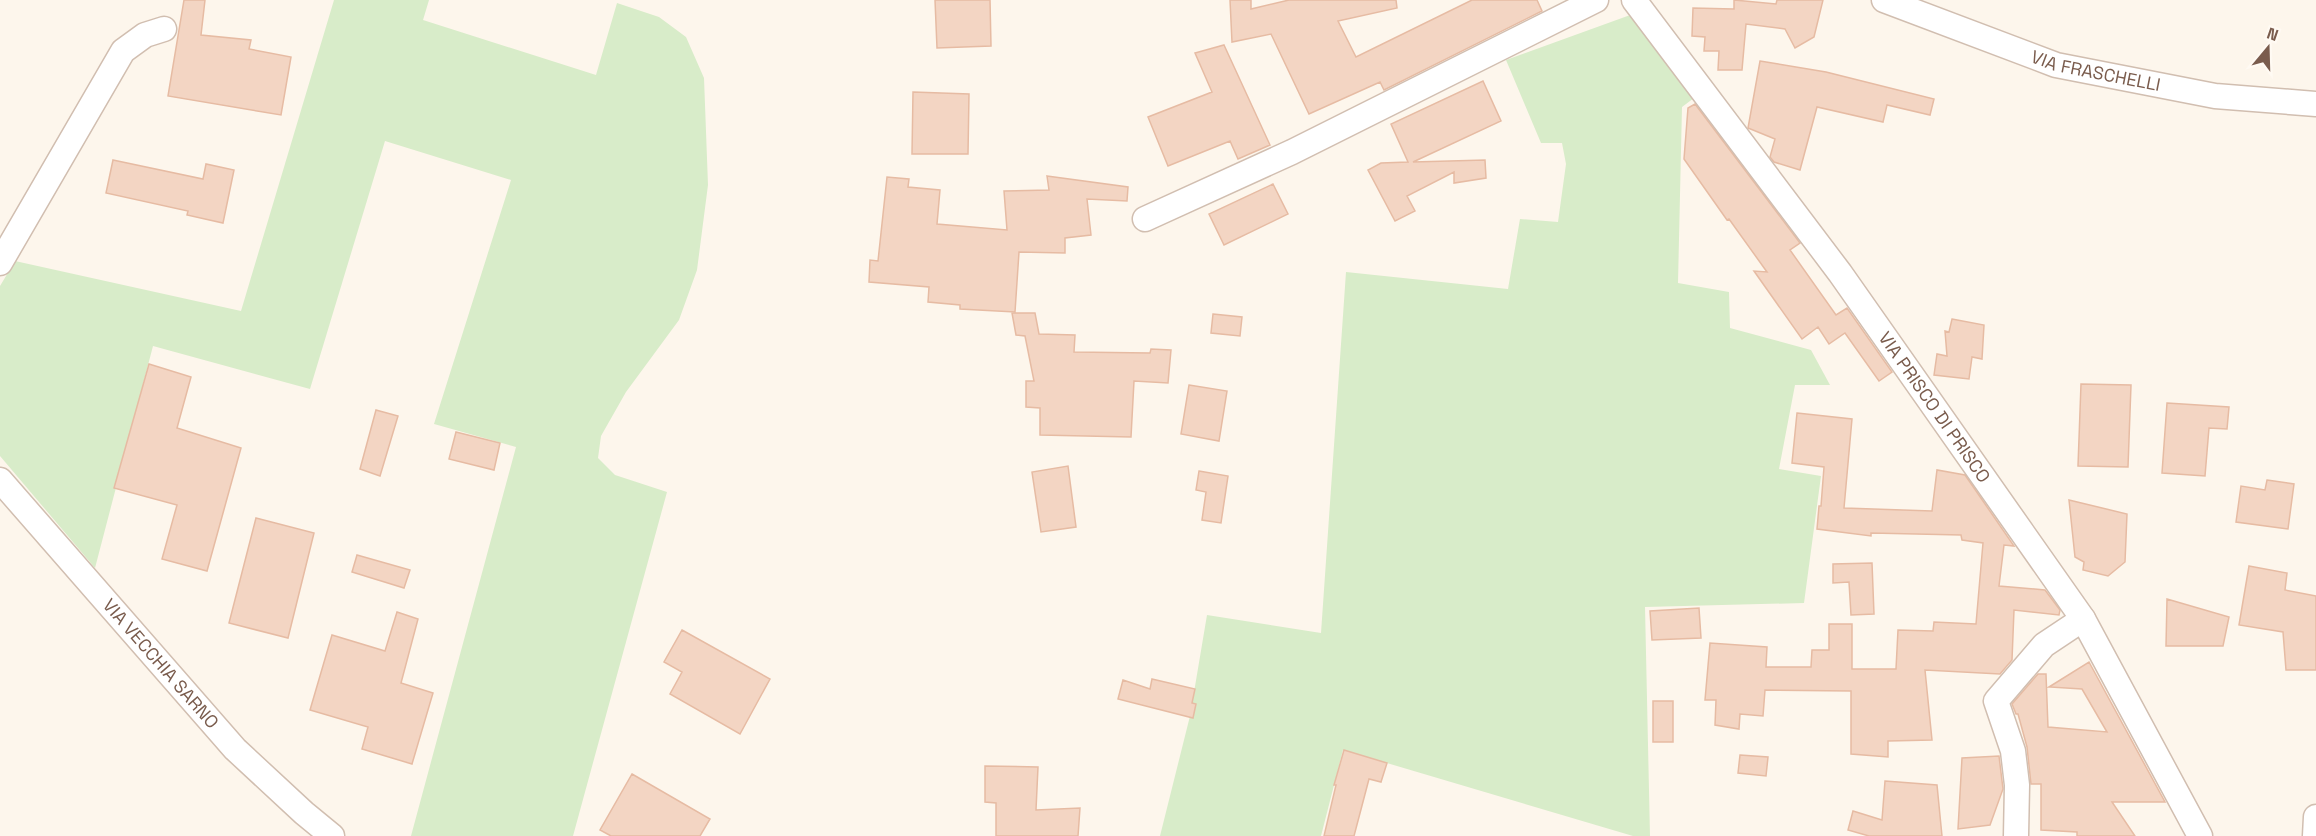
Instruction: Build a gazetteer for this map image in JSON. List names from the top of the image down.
{
  "streets": {
    "street": ["VIA FRASCHELLI", "VIA PRISCO DI PRISCO", "VIA VECCHIA SARNO"]
  },
  "north": "top"
}
